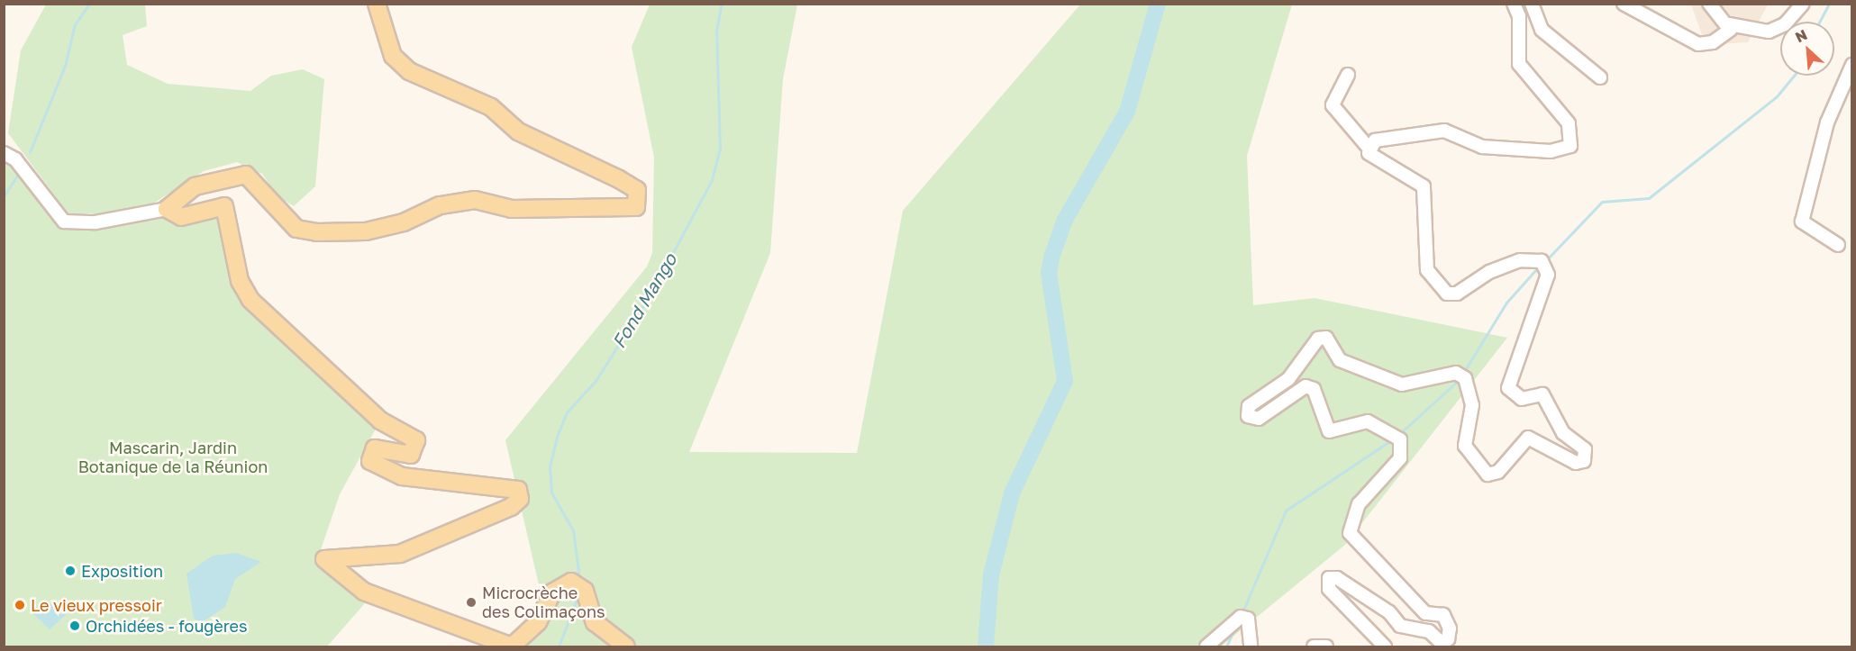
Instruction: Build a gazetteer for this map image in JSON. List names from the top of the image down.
{
  "water": ["Fond Mango"],
  "parks": ["Mascarin, Jardin Botanique de la Réunion"],
  "places": [
    "Exposition",
    "Microcrèche des Colimaçons",
    "Le vieux pressoir",
    "Orchidées - fougères"
  ],
  "north": "top left"
}
